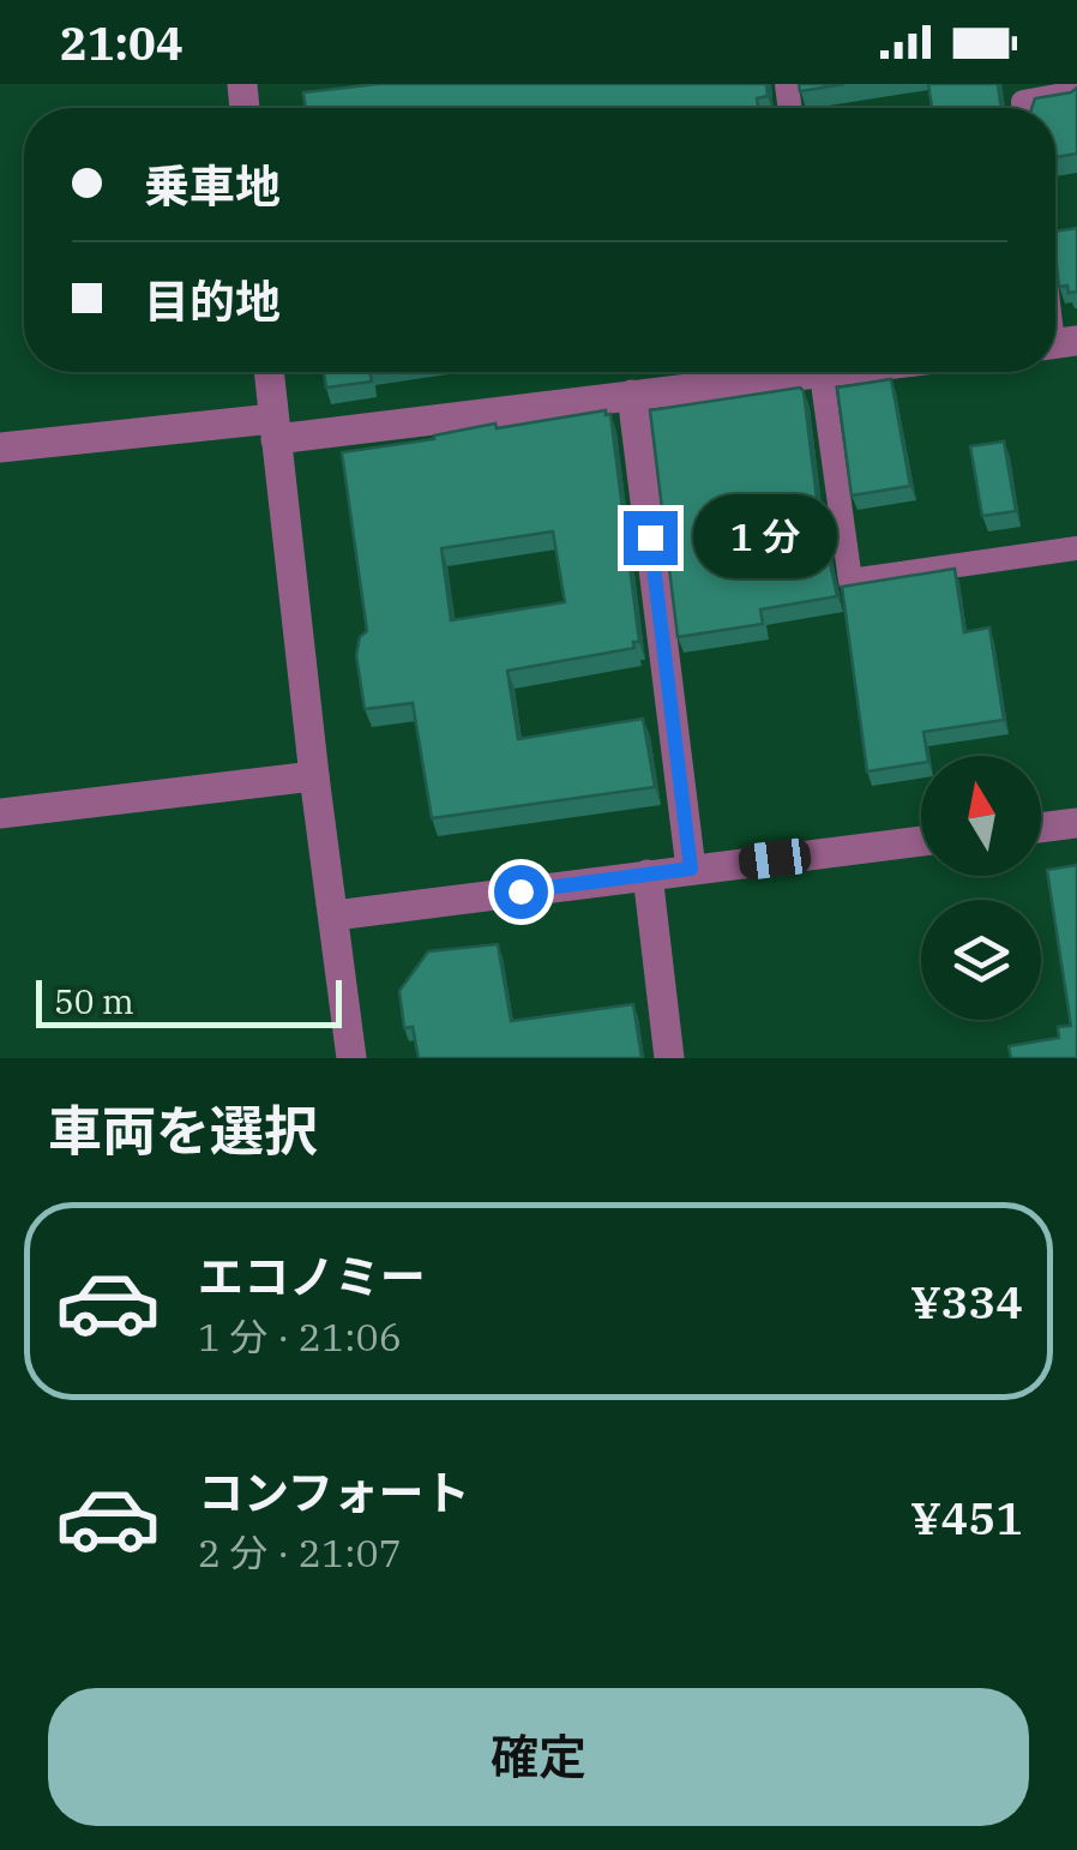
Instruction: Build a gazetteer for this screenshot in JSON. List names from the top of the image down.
{
  "scale_bar": "50 m",
  "north": "top",
  "page": {
    "status": "21:04",
    "banner": ["乗車地", "目的地"],
    "bubble": "1 分",
    "scale": "50 m",
    "heading": "車両を選択",
    "list": [
      {
        "name": "エコノミー",
        "note": "1 分 · 21:06",
        "value": "¥334"
      },
      {
        "name": "コンフォート",
        "note": "2 分 · 21:07",
        "value": "¥451"
      }
    ],
    "buttons": "確定"
  }
}
